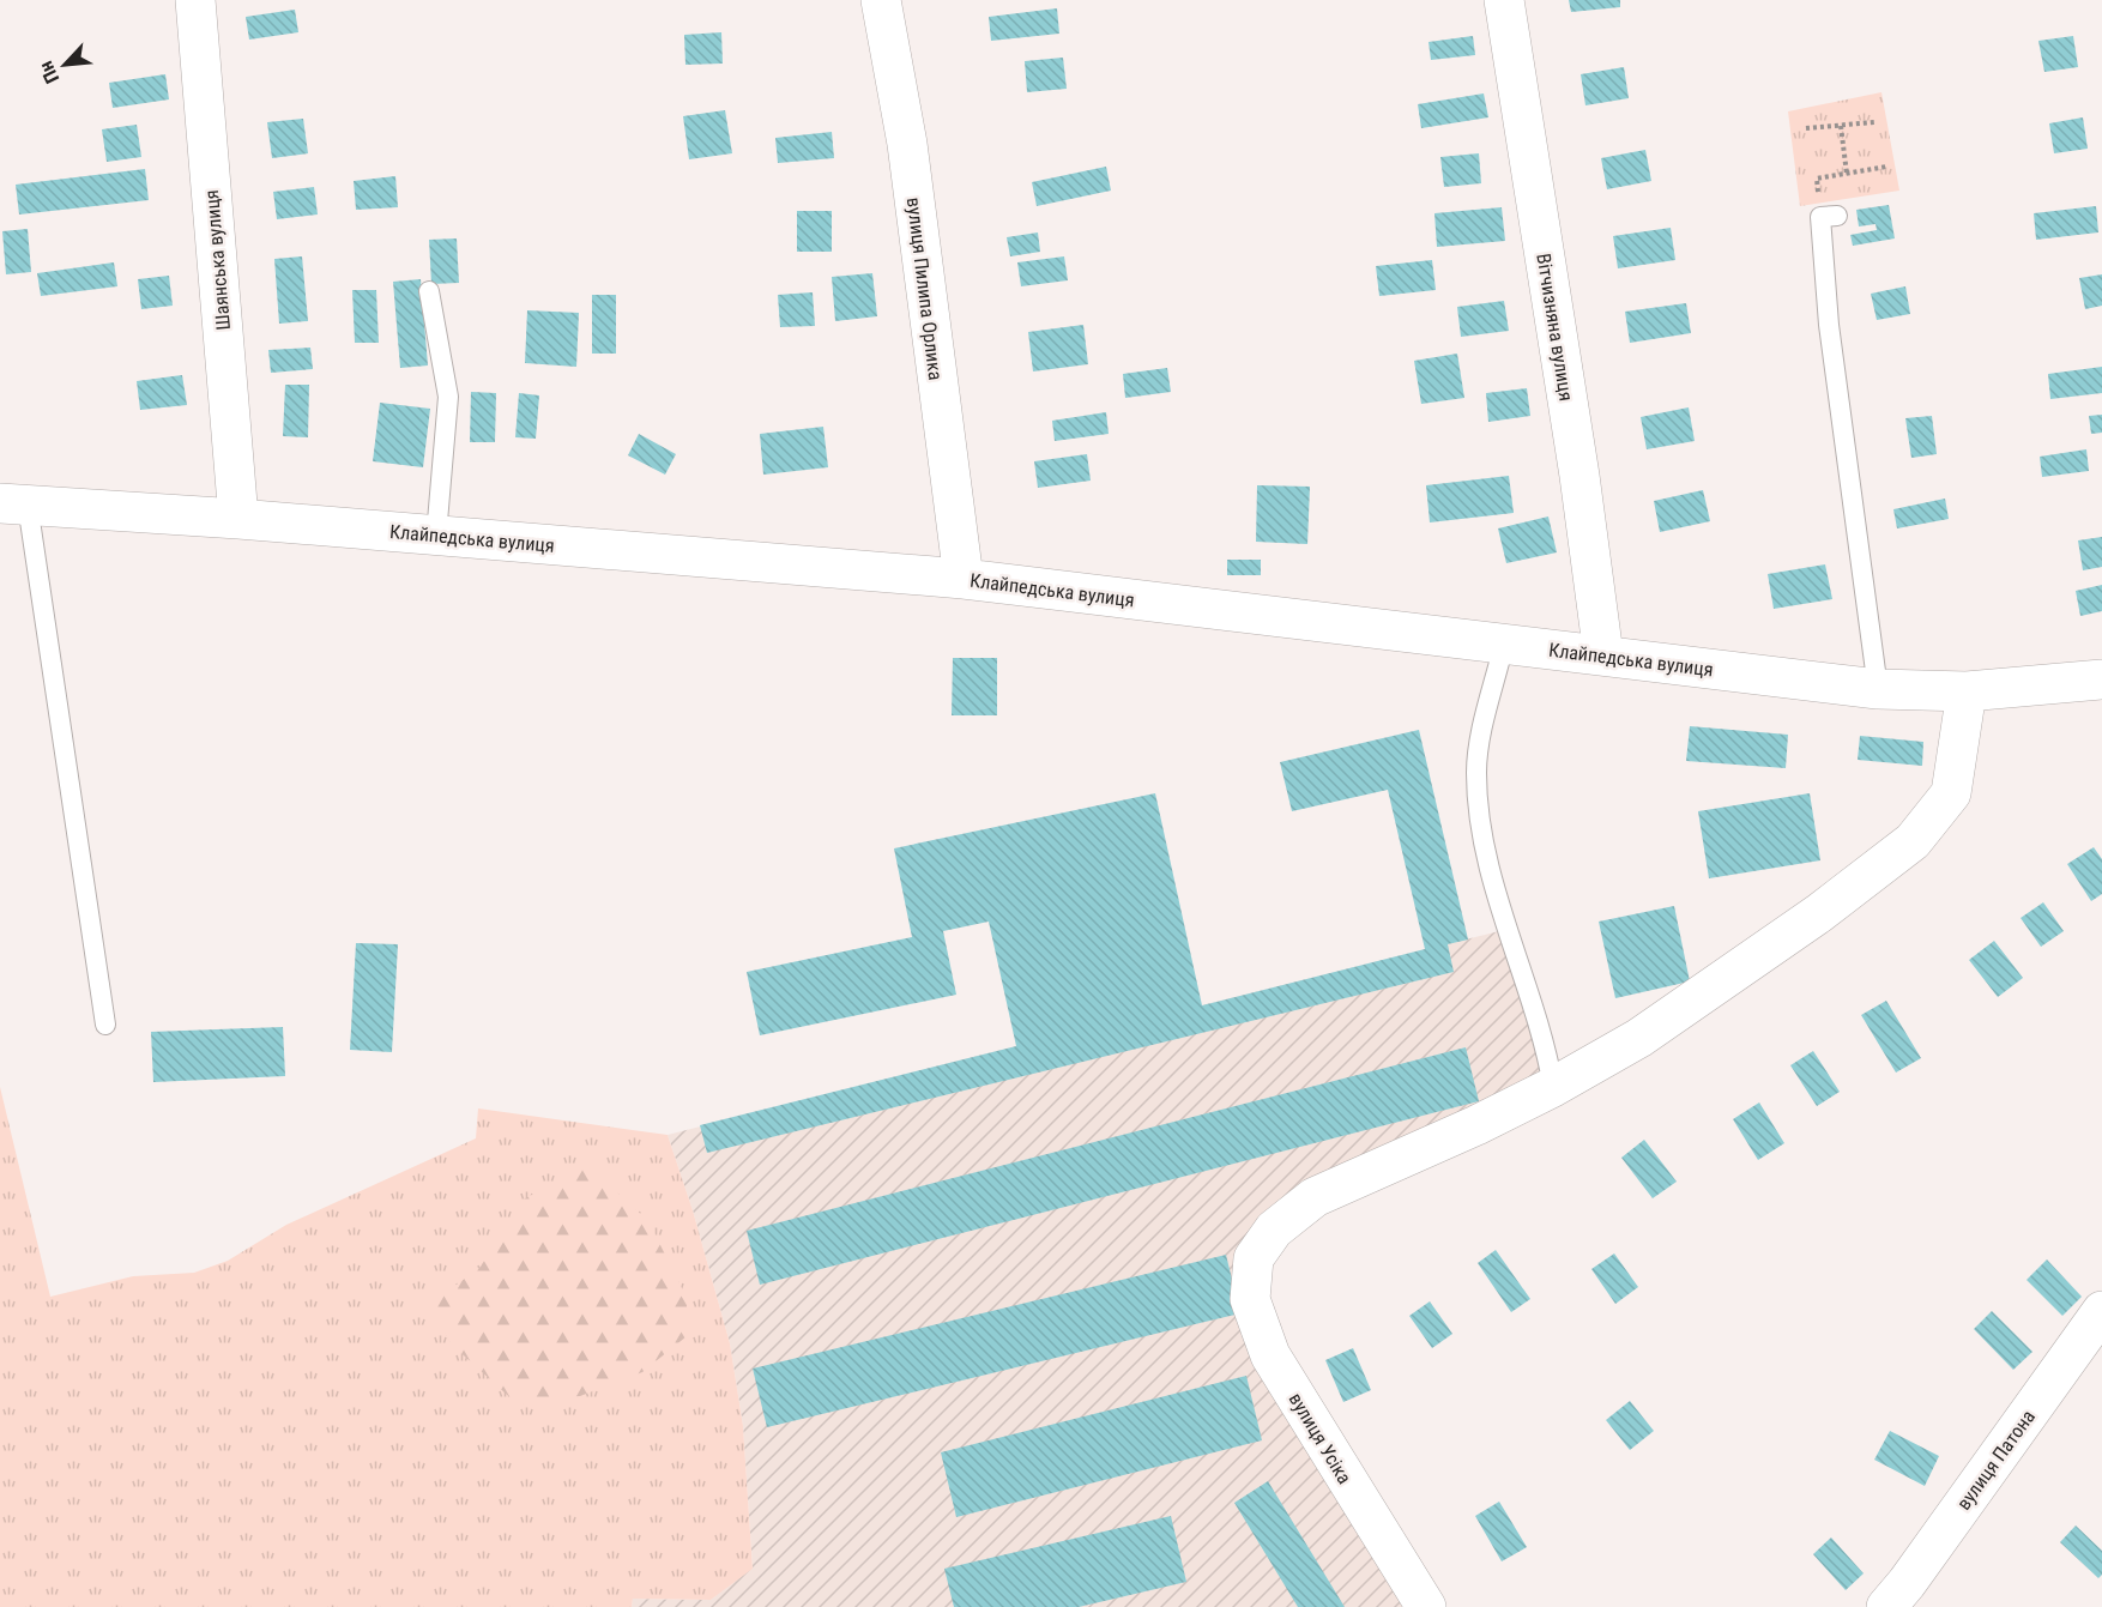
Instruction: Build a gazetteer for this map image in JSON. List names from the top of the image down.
{
  "streets": {
    "street": [
      "Шаянська вулиця",
      "вулиця Пилипа Орлика",
      "Вітчизняна вулиця",
      "Клайпедська вулиця",
      "вулиця Усіка",
      "вулиця Патона"
    ]
  },
  "crossings": [
    ["Шаянська вулиця", "Клайпедська вулиця"],
    ["вулиця Пилипа Орлика", "Клайпедська вулиця"],
    ["Вітчизняна вулиця", "Клайпедська вулиця"]
  ],
  "north": "bottom left"
}
